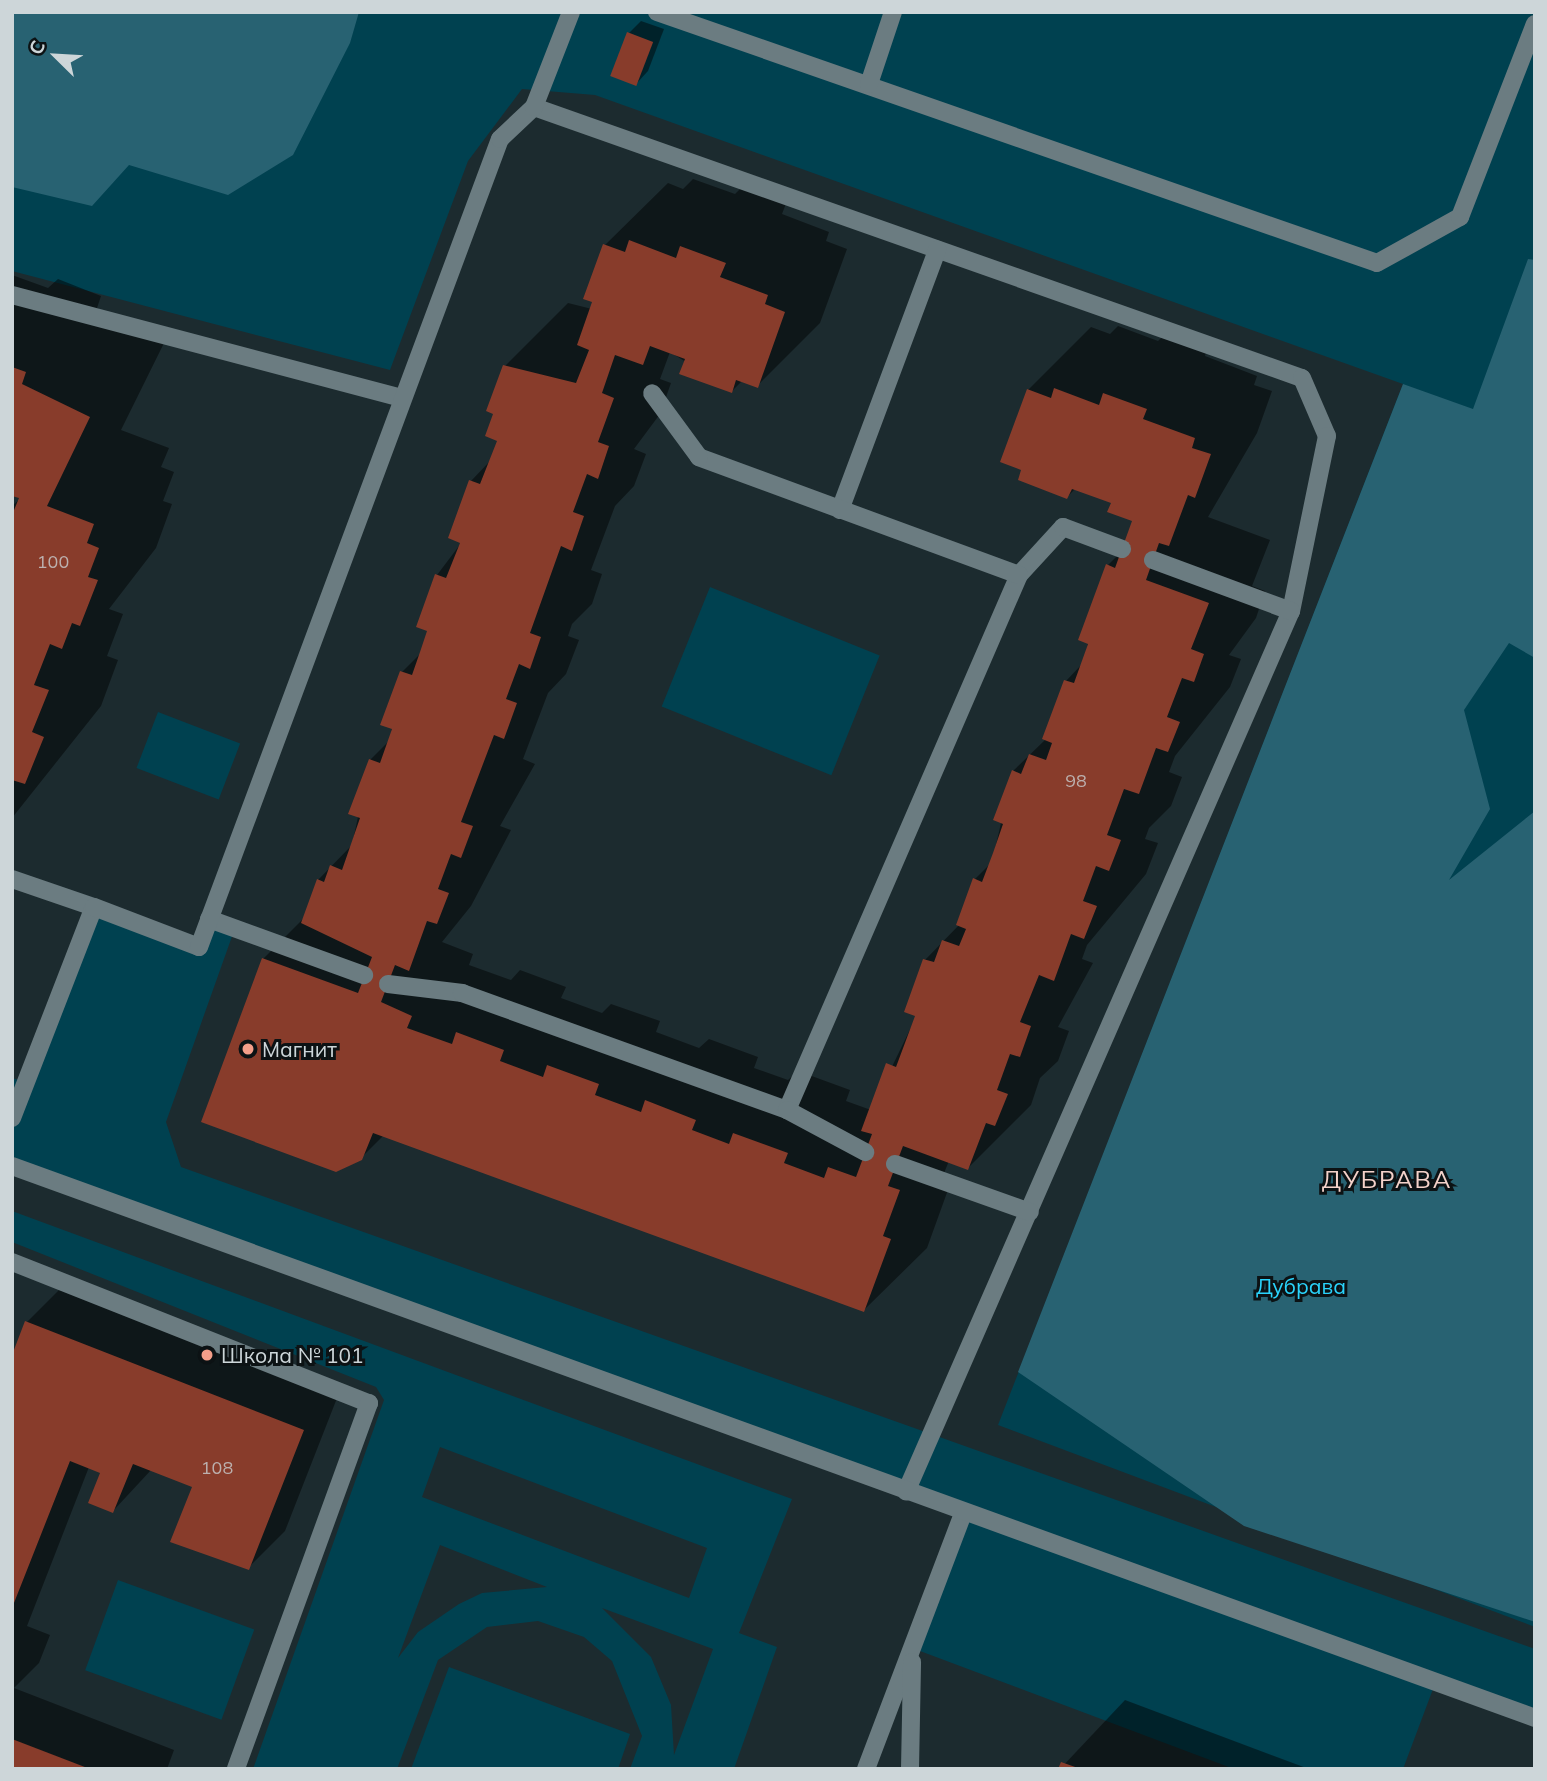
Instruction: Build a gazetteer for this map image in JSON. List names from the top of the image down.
{
  "districts": ["ДУБРАВА"],
  "parks": ["Дубрава"],
  "places": ["Магнит", "Школа № 101"],
  "house_numbers": ["100", "98", "108"],
  "north": "top left"
}
